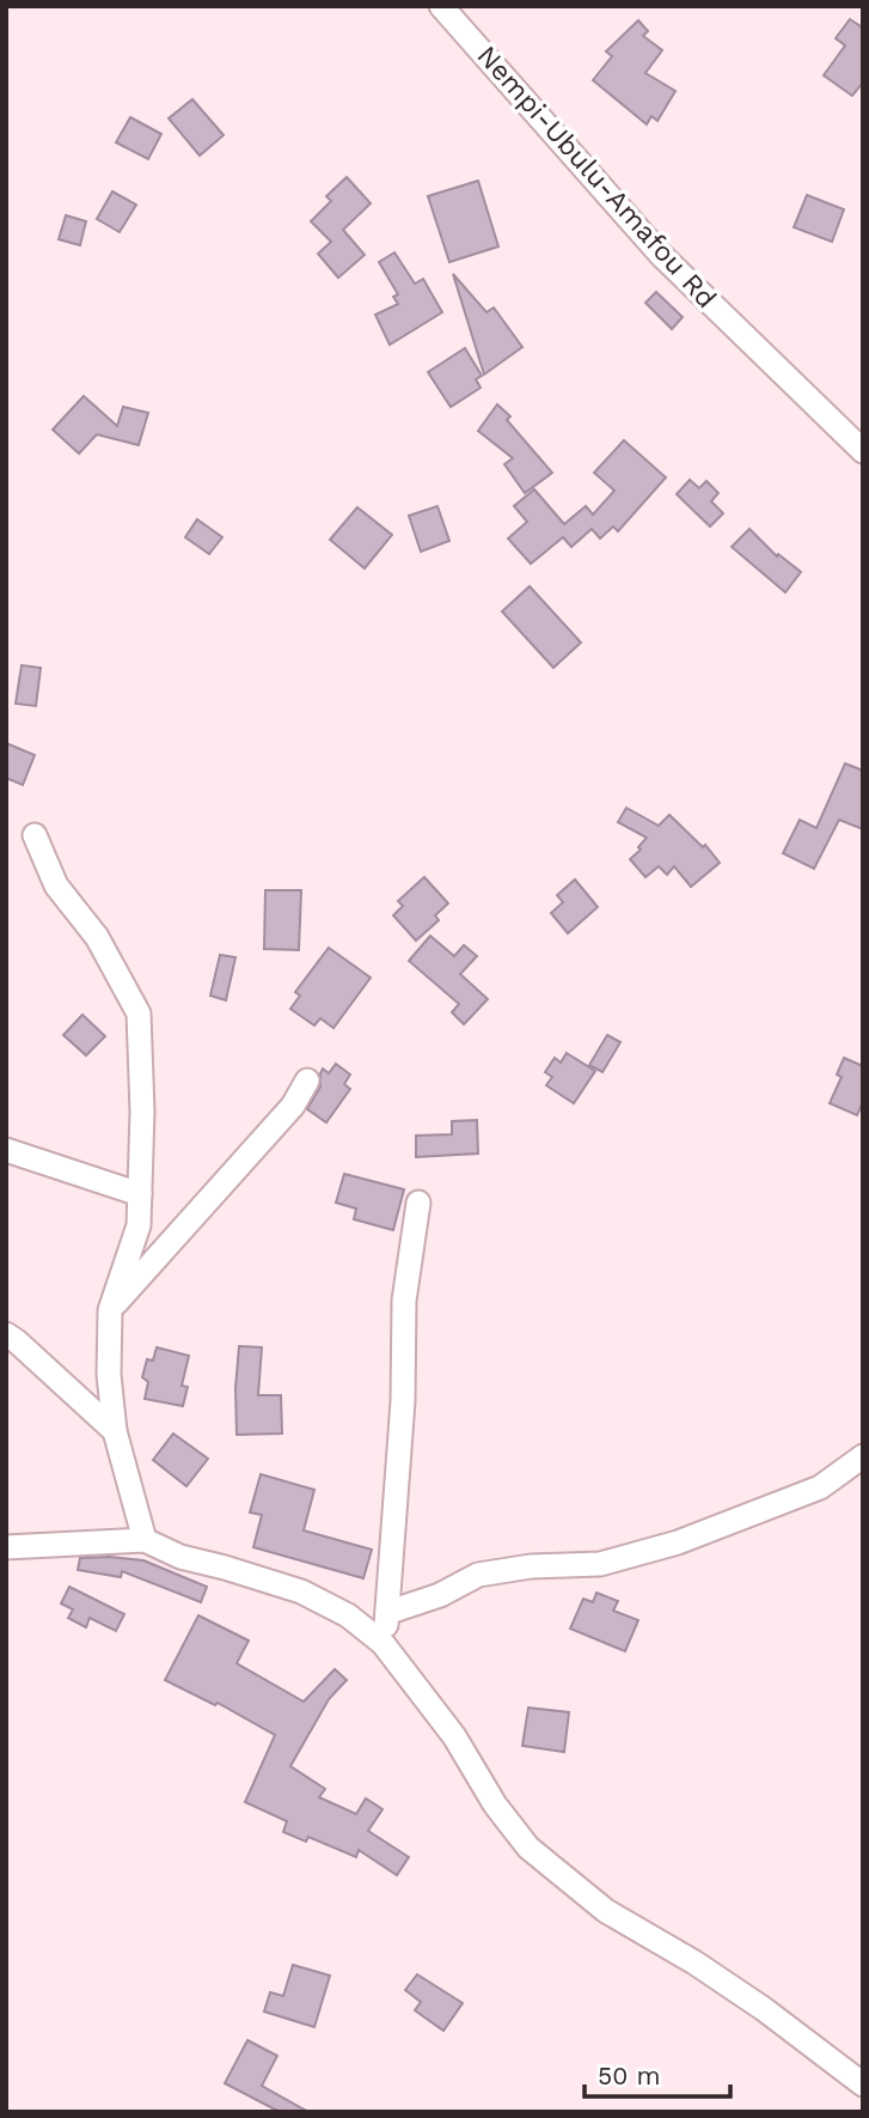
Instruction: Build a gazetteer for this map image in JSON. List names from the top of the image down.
{
  "streets": {
    "street": ["Nempi-Ubulu-Amafou Rd"]
  },
  "scale_bar": "50 m"
}
